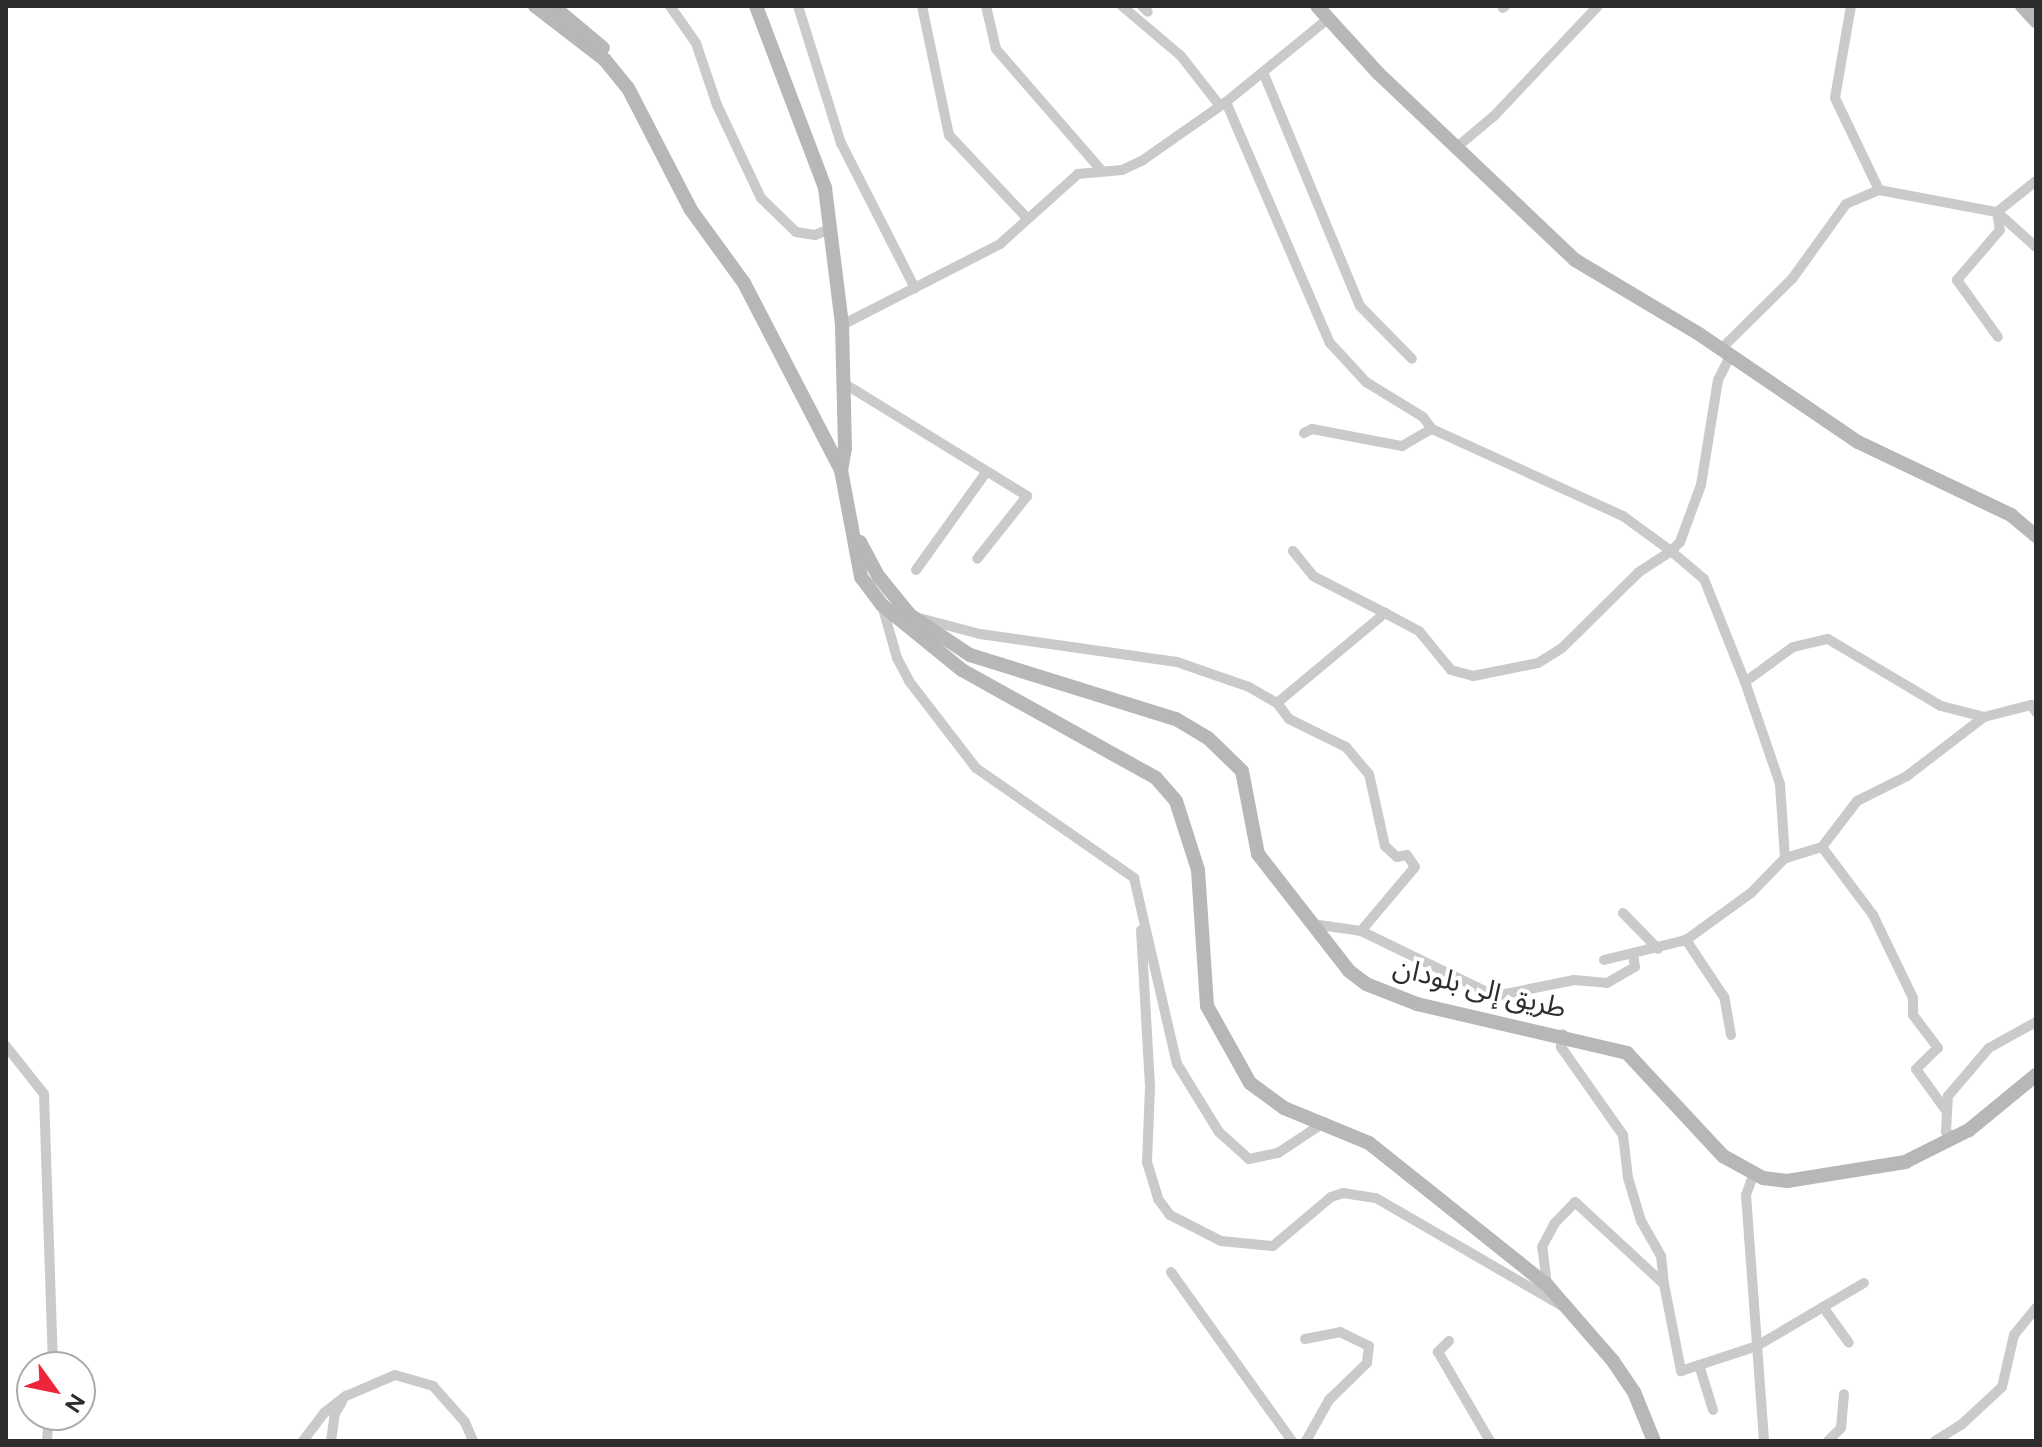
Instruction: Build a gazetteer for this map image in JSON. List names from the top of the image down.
{
  "streets": {
    "main road": ["طريق إلى بلودان"]
  },
  "north": "bottom right"
}
